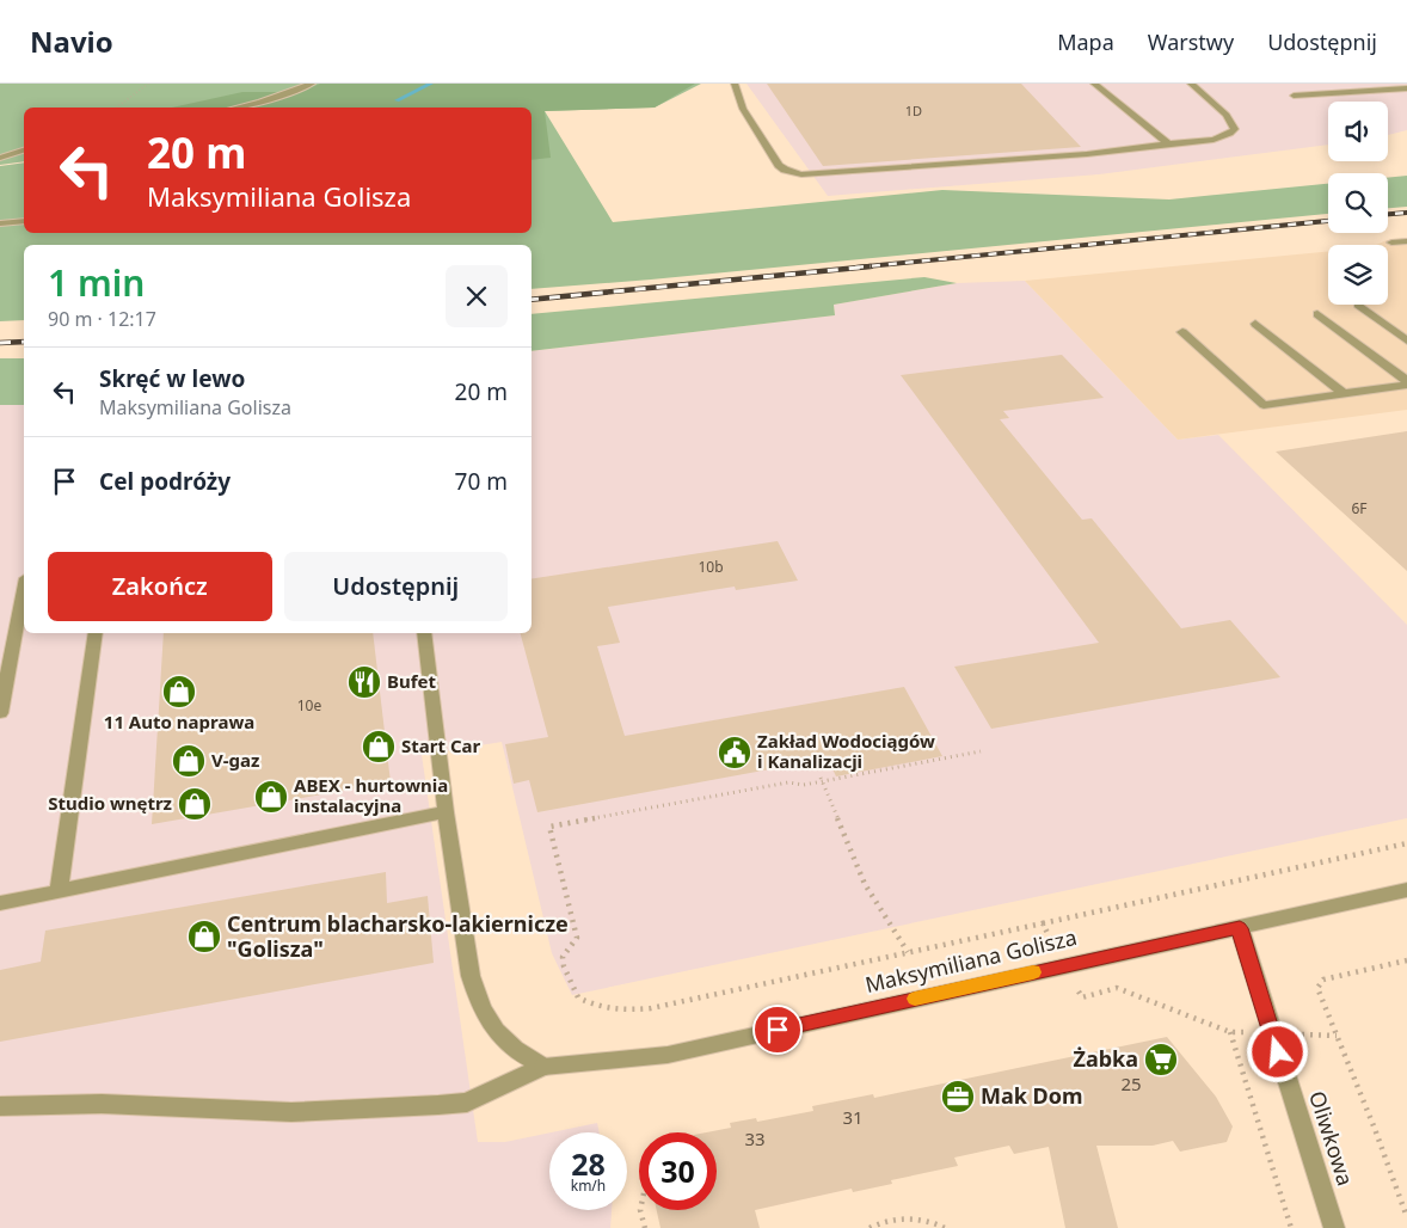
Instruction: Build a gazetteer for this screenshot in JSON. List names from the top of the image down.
{
  "streets": {
    "street": ["Maksymiliana Golisza", "Oliwkowa"]
  },
  "crossings": [
    ["Maksymiliana Golisza", "Oliwkowa"]
  ],
  "places": {
    "restaurant": ["Bufet"],
    "shop": [
      "11 Auto naprawa",
      "Start Car",
      "V-gaz",
      "ABEX - hurtownia instalacyjna",
      "Studio wnętrz",
      "Centrum blacharsko-lakiernicze \"Golisza\""
    ],
    "public building": ["Zakład Wodociągów i Kanalizacji"],
    "supermarket": ["Żabka"],
    "office": ["Mak Dom"]
  },
  "house_numbers": [
    "1D",
    "6F",
    "10b",
    "10e",
    "25",
    "31",
    "33"
  ],
  "page": {
    "header": "Navio",
    "nav": ["Mapa", "Warstwy", "Udostępnij"],
    "turn": ["20 m", "Maksymiliana Golisza"],
    "heading": ["1 min", "90 m · 12:17"],
    "list": [
      {
        "name": "Skręć w lewo",
        "note": "Maksymiliana Golisza",
        "value": "20 m"
      },
      {
        "name": "Cel podróży",
        "value": "70 m"
      }
    ],
    "buttons": ["Zakończ", "Udostępnij"],
    "speed": "28 km/h",
    "limit": "30"
  }
}
